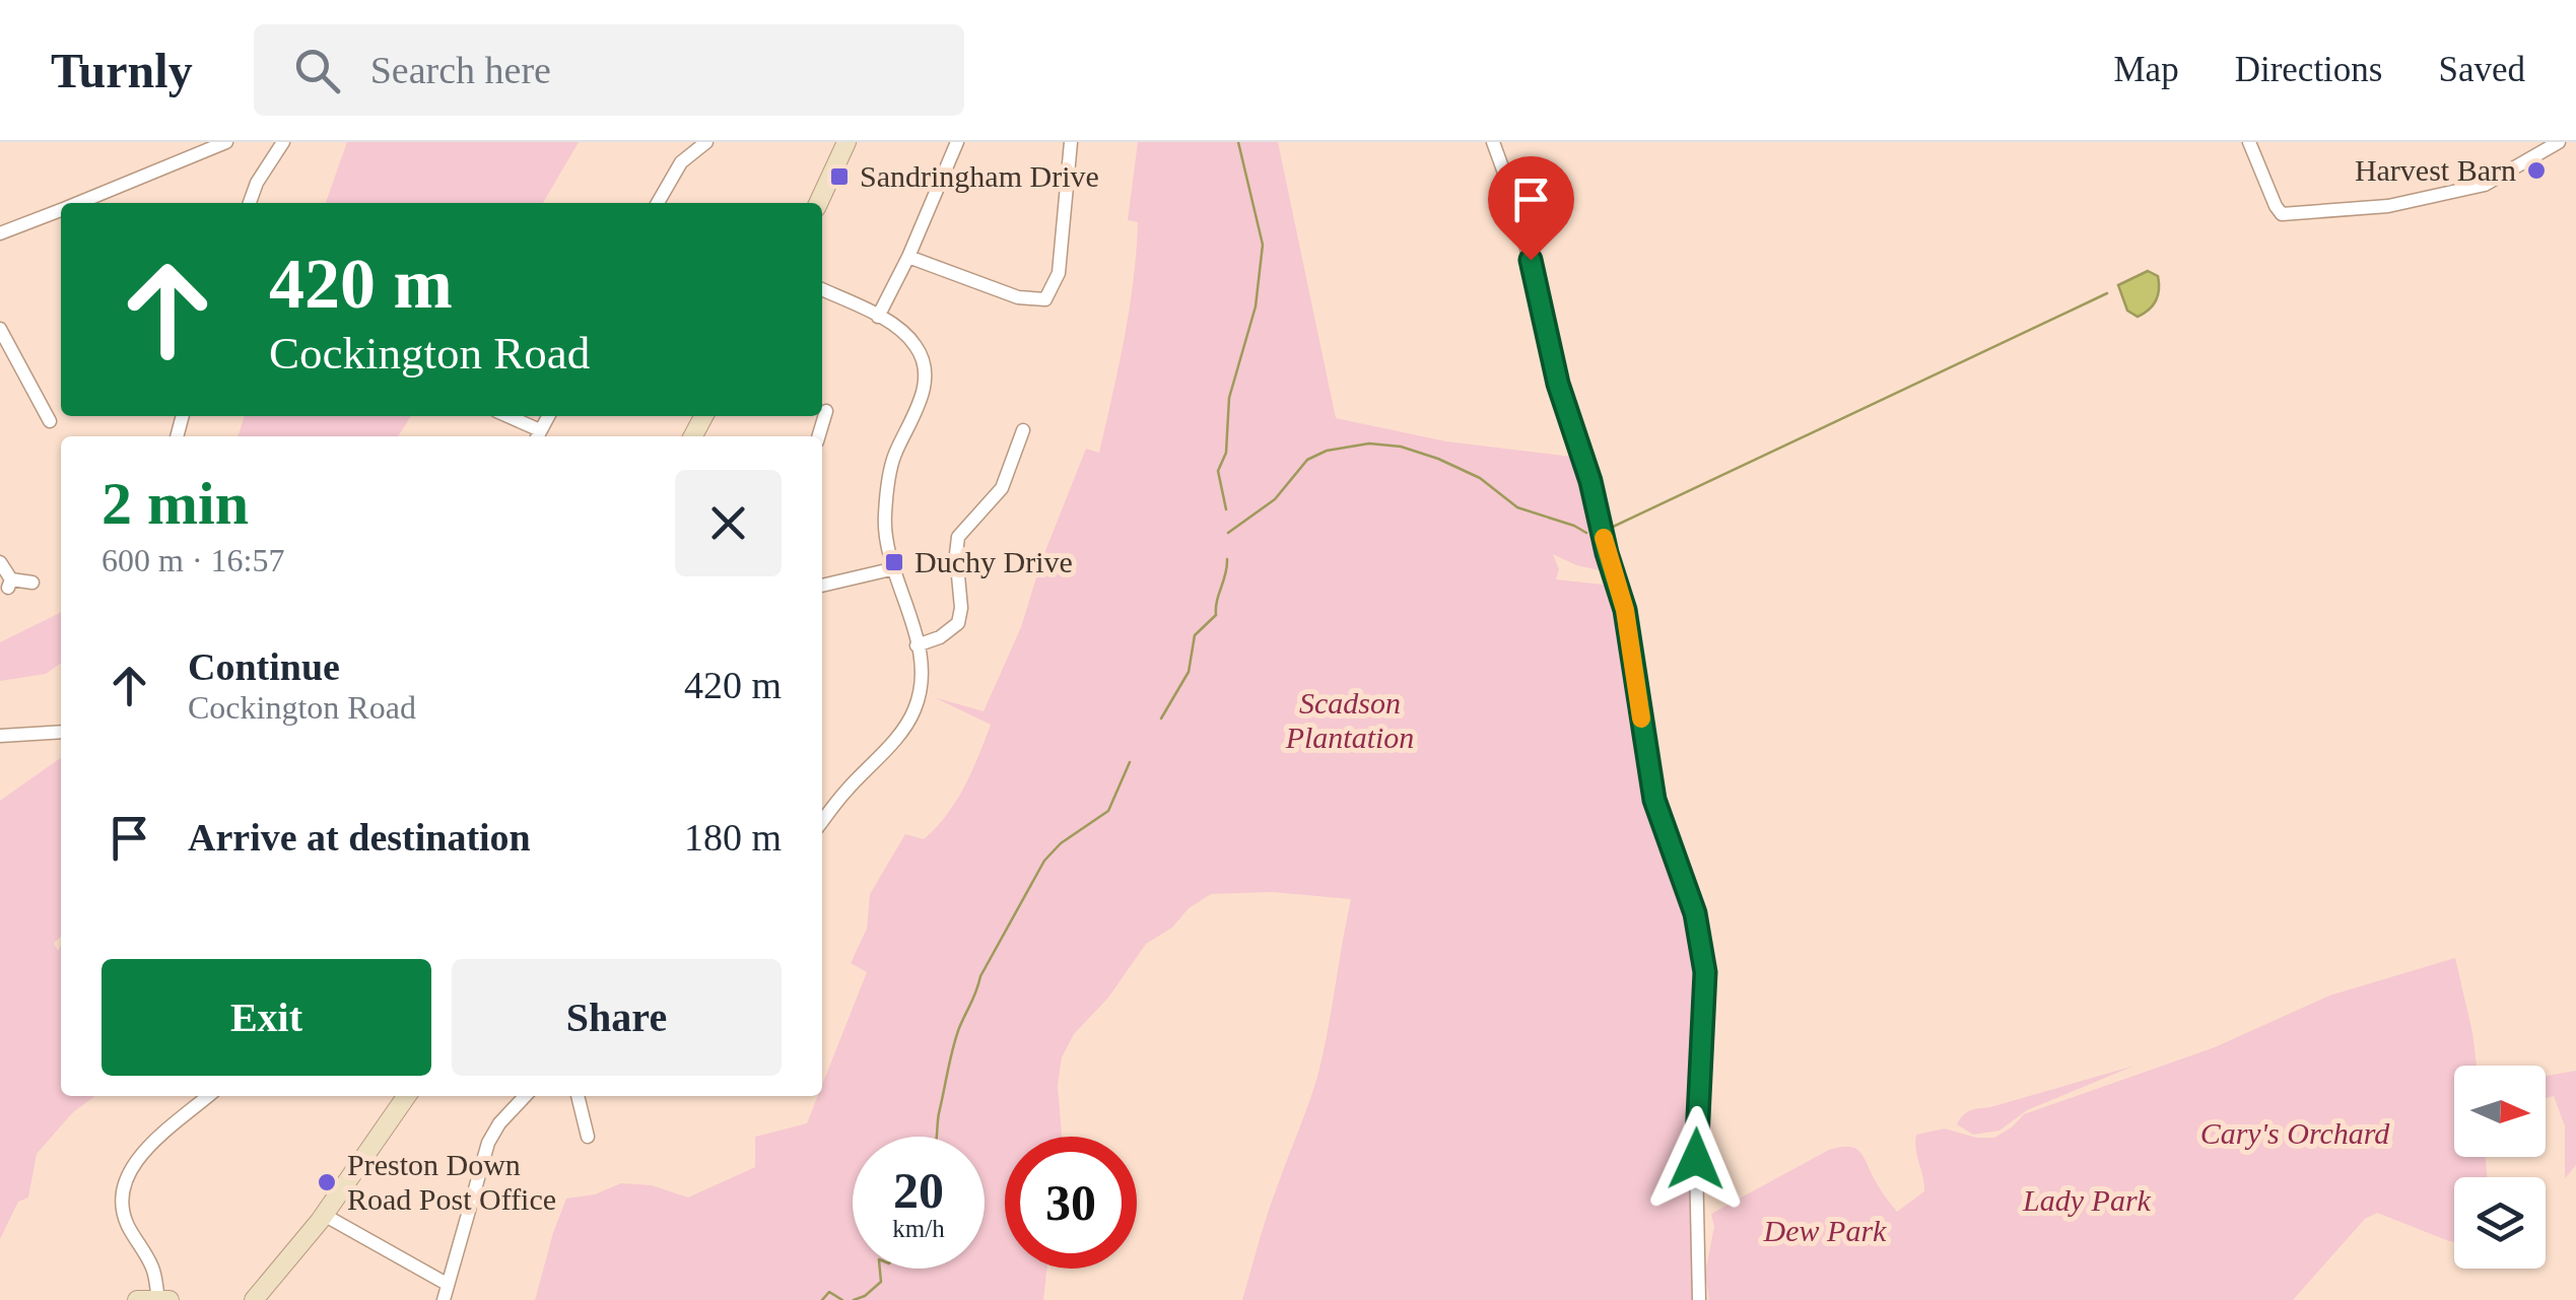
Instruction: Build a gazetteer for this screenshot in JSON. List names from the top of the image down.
{
  "parks": [
    "Scadson Plantation",
    "Cary's Orchard",
    "Lady Park",
    "Dew Park"
  ],
  "places": {
    "other": ["Harvest Barn", "Preston Down Road Post Office"],
    "transit": ["Sandringham Drive", "Duchy Drive"]
  },
  "north": "right",
  "page": {
    "header": "Turnly",
    "search": "Search here",
    "nav": ["Map", "Directions", "Saved"],
    "turn": ["420 m", "Cockington Road"],
    "heading": ["2 min", "600 m · 16:57"],
    "list": [
      {
        "name": "Continue",
        "note": "Cockington Road",
        "value": "420 m"
      },
      {
        "name": "Arrive at destination",
        "value": "180 m"
      }
    ],
    "buttons": ["Exit", "Share"],
    "speed": "20 km/h",
    "limit": "30"
  }
}
